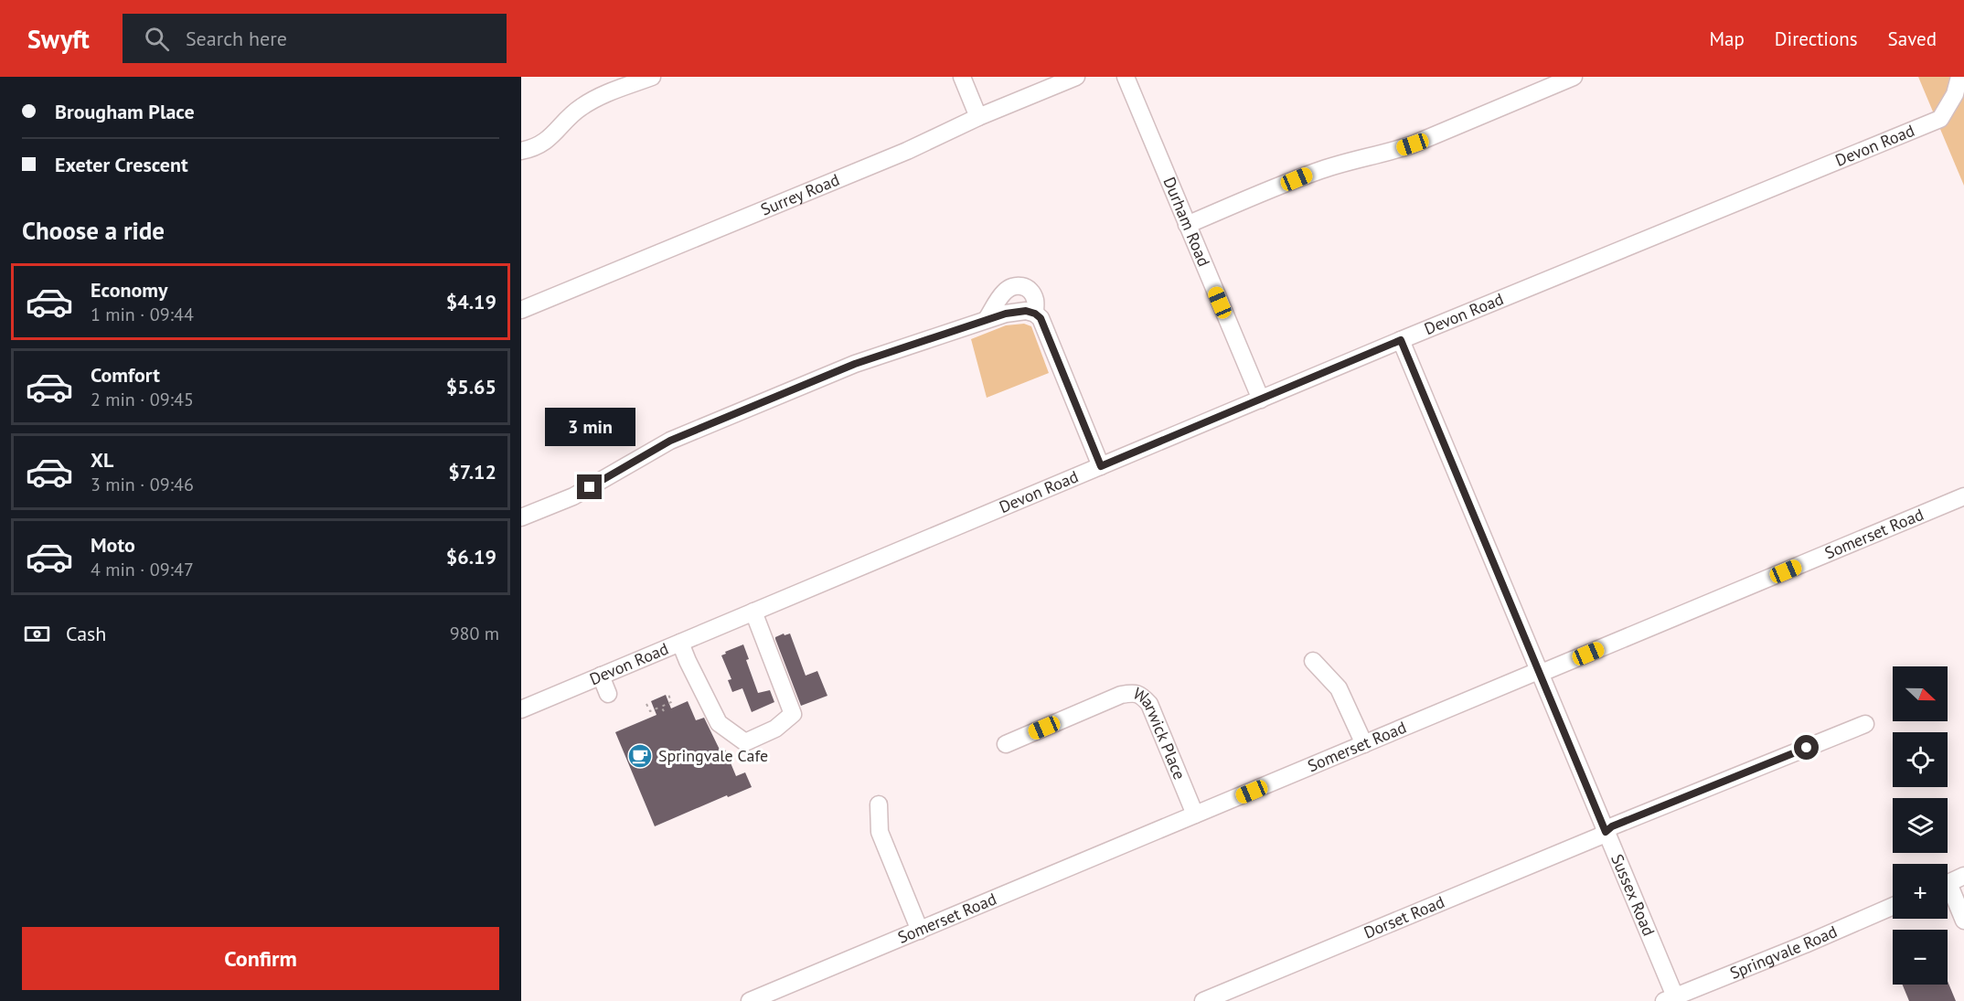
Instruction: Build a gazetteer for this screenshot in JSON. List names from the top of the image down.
{
  "streets": {
    "street": [
      "Devon Road",
      "Surrey Road",
      "Durham Road",
      "Somerset Road",
      "Warwick Place",
      "Sussex Road",
      "Dorset Road",
      "Springvale Road"
    ]
  },
  "crossings": [
    ["Devon Road", "Durham Road"],
    ["Devon Road", "Sussex Road"],
    ["Somerset Road", "Warwick Place"],
    ["Somerset Road", "Sussex Road"],
    ["Sussex Road", "Dorset Road"],
    ["Sussex Road", "Springvale Road"]
  ],
  "places": {
    "cafe": ["Springvale Cafe"]
  },
  "north": "right",
  "page": {
    "header": "Swyft",
    "search": "Search here",
    "nav": ["Map", "Directions", "Saved"],
    "banner": ["Brougham Place", "Exeter Crescent"],
    "heading": "Choose a ride",
    "list": [
      {
        "name": "Economy",
        "note": "1 min · 09:44",
        "value": "$4.19"
      },
      {
        "name": "Comfort",
        "note": "2 min · 09:45",
        "value": "$5.65"
      },
      {
        "name": "XL",
        "note": "3 min · 09:46",
        "value": "$7.12"
      },
      {
        "name": "Moto",
        "note": "4 min · 09:47",
        "value": "$6.19"
      }
    ],
    "bubble": "3 min",
    "pay": ["Cash", "980 m"],
    "map_buttons": ["+", "−"],
    "buttons": "Confirm"
  }
}
